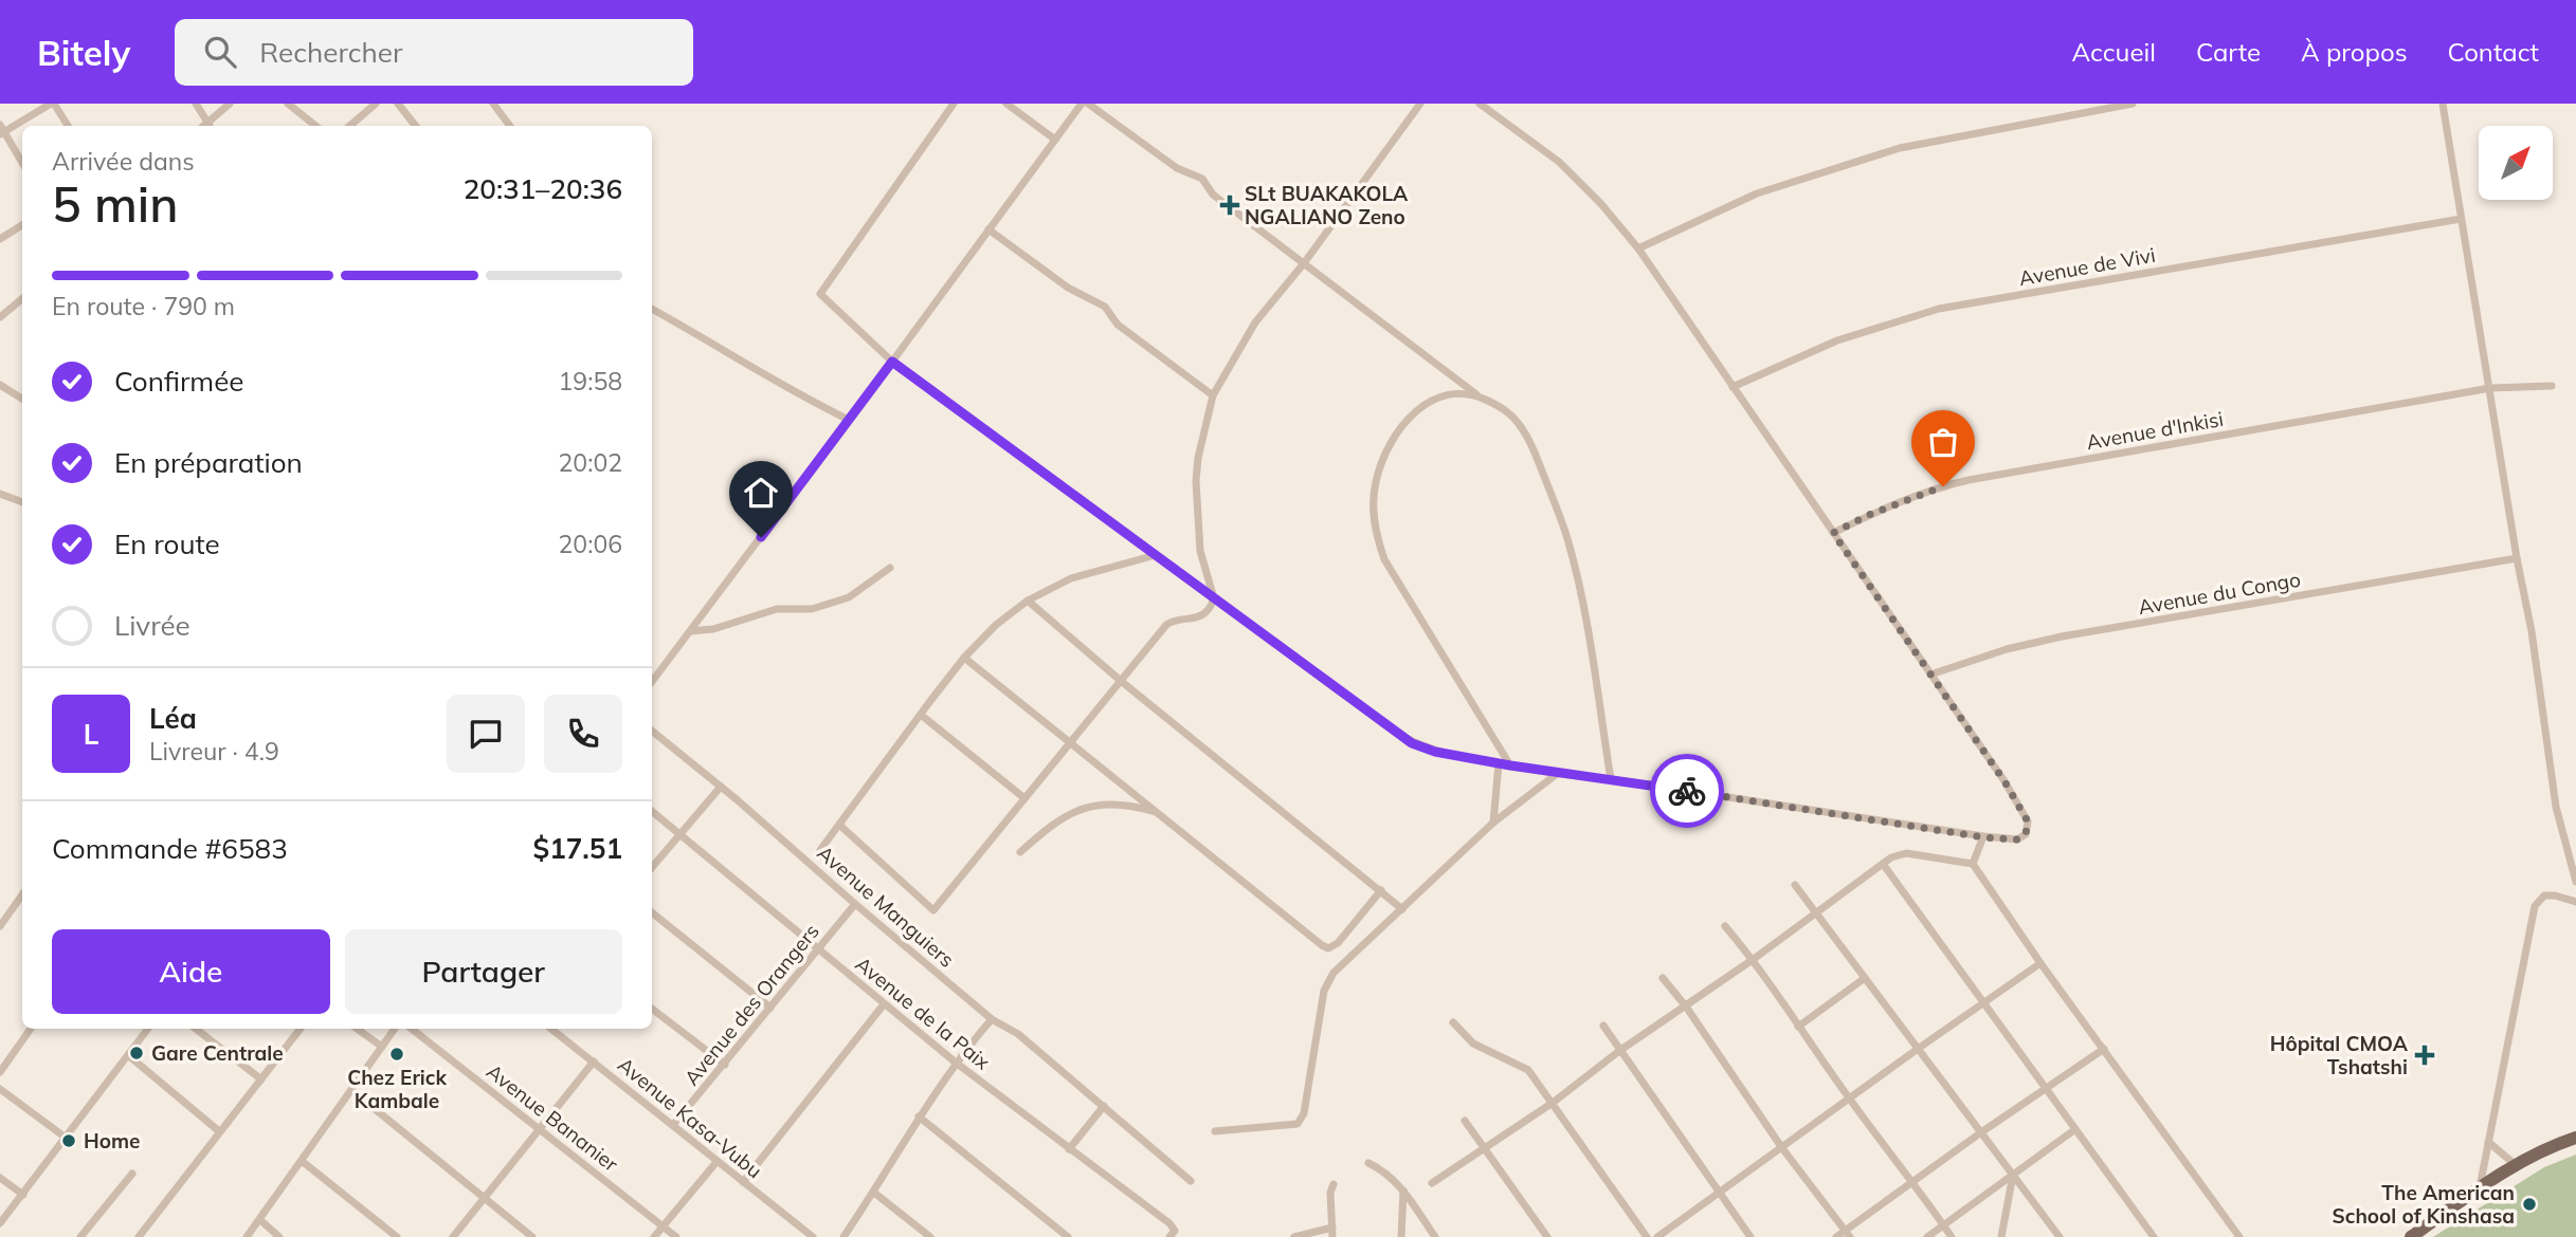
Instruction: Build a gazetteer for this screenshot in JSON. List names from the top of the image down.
{
  "streets": {
    "street": [
      "Avenue de Vivi",
      "Avenue d'Inkisi",
      "Avenue du Congo",
      "Avenue Manguiers",
      "Avenue des Orangers",
      "Avenue de la Paix",
      "Avenue Bananier",
      "Avenue Kasa-Vubu"
    ]
  },
  "crossings": [
    ["Avenue Manguiers", "Avenue des Orangers"],
    ["Avenue des Orangers", "Avenue de la Paix"],
    ["Avenue des Orangers", "Avenue Kasa-Vubu"]
  ],
  "places": {
    "health": ["SLt BUAKAKOLA NGALIANO Zeno", "Hôpital CMOA Tshatshi"],
    "other": [
      "Gare Centrale",
      "Chez Erick Kambale",
      "Home",
      "The American School of Kinshasa"
    ]
  },
  "north": "top right",
  "page": {
    "header": "Bitely",
    "search": "Rechercher",
    "nav": [
      "Accueil",
      "Carte",
      "À propos",
      "Contact"
    ],
    "heading": ["5 min", "Arrivée dans", "20:31–20:36"],
    "panel": [
      "Léa",
      "Livreur · 4.9",
      "Commande #6583",
      "$17.51"
    ],
    "bar": "En route · 790 m",
    "list": [
      ["Confirmée", "19:58"],
      ["En préparation", "20:02"],
      ["En route", "20:06"],
      "Livrée"
    ],
    "round": "L",
    "buttons": ["Aide", "Partager"]
  }
}
